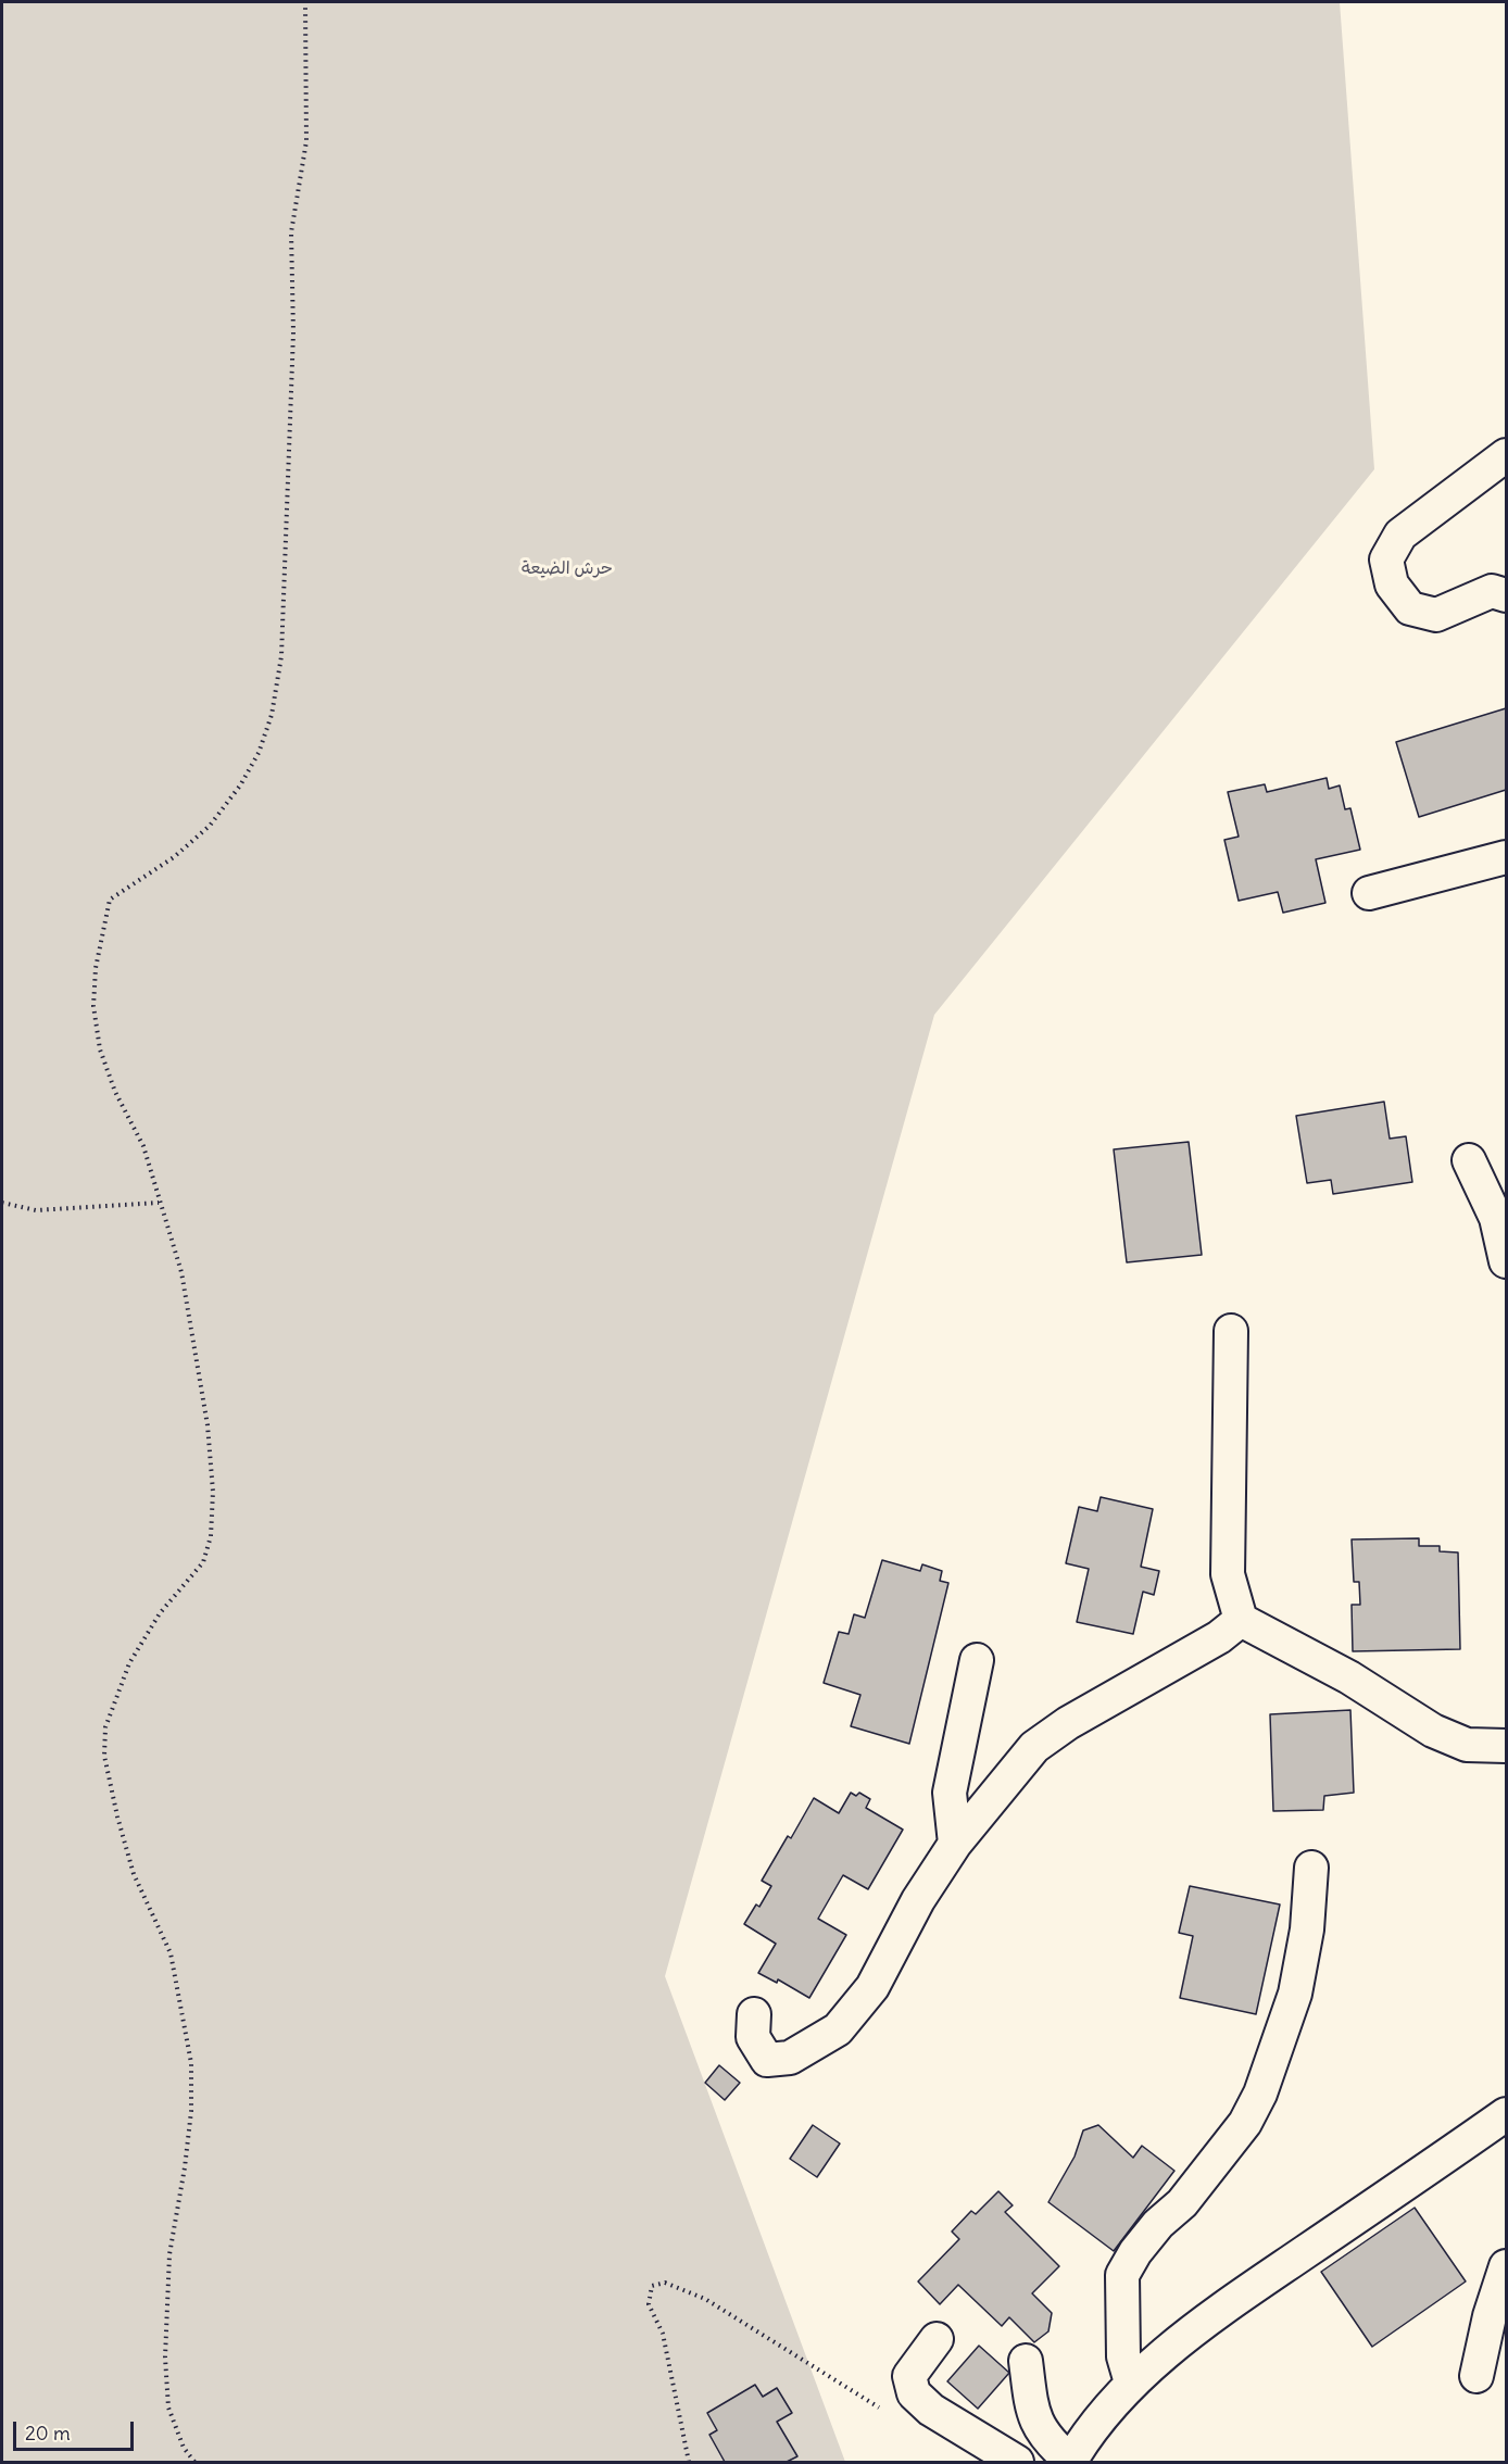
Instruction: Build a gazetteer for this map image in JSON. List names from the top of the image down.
{
  "parks": ["حرش الضيعة"],
  "scale_bar": "20 m"
}
